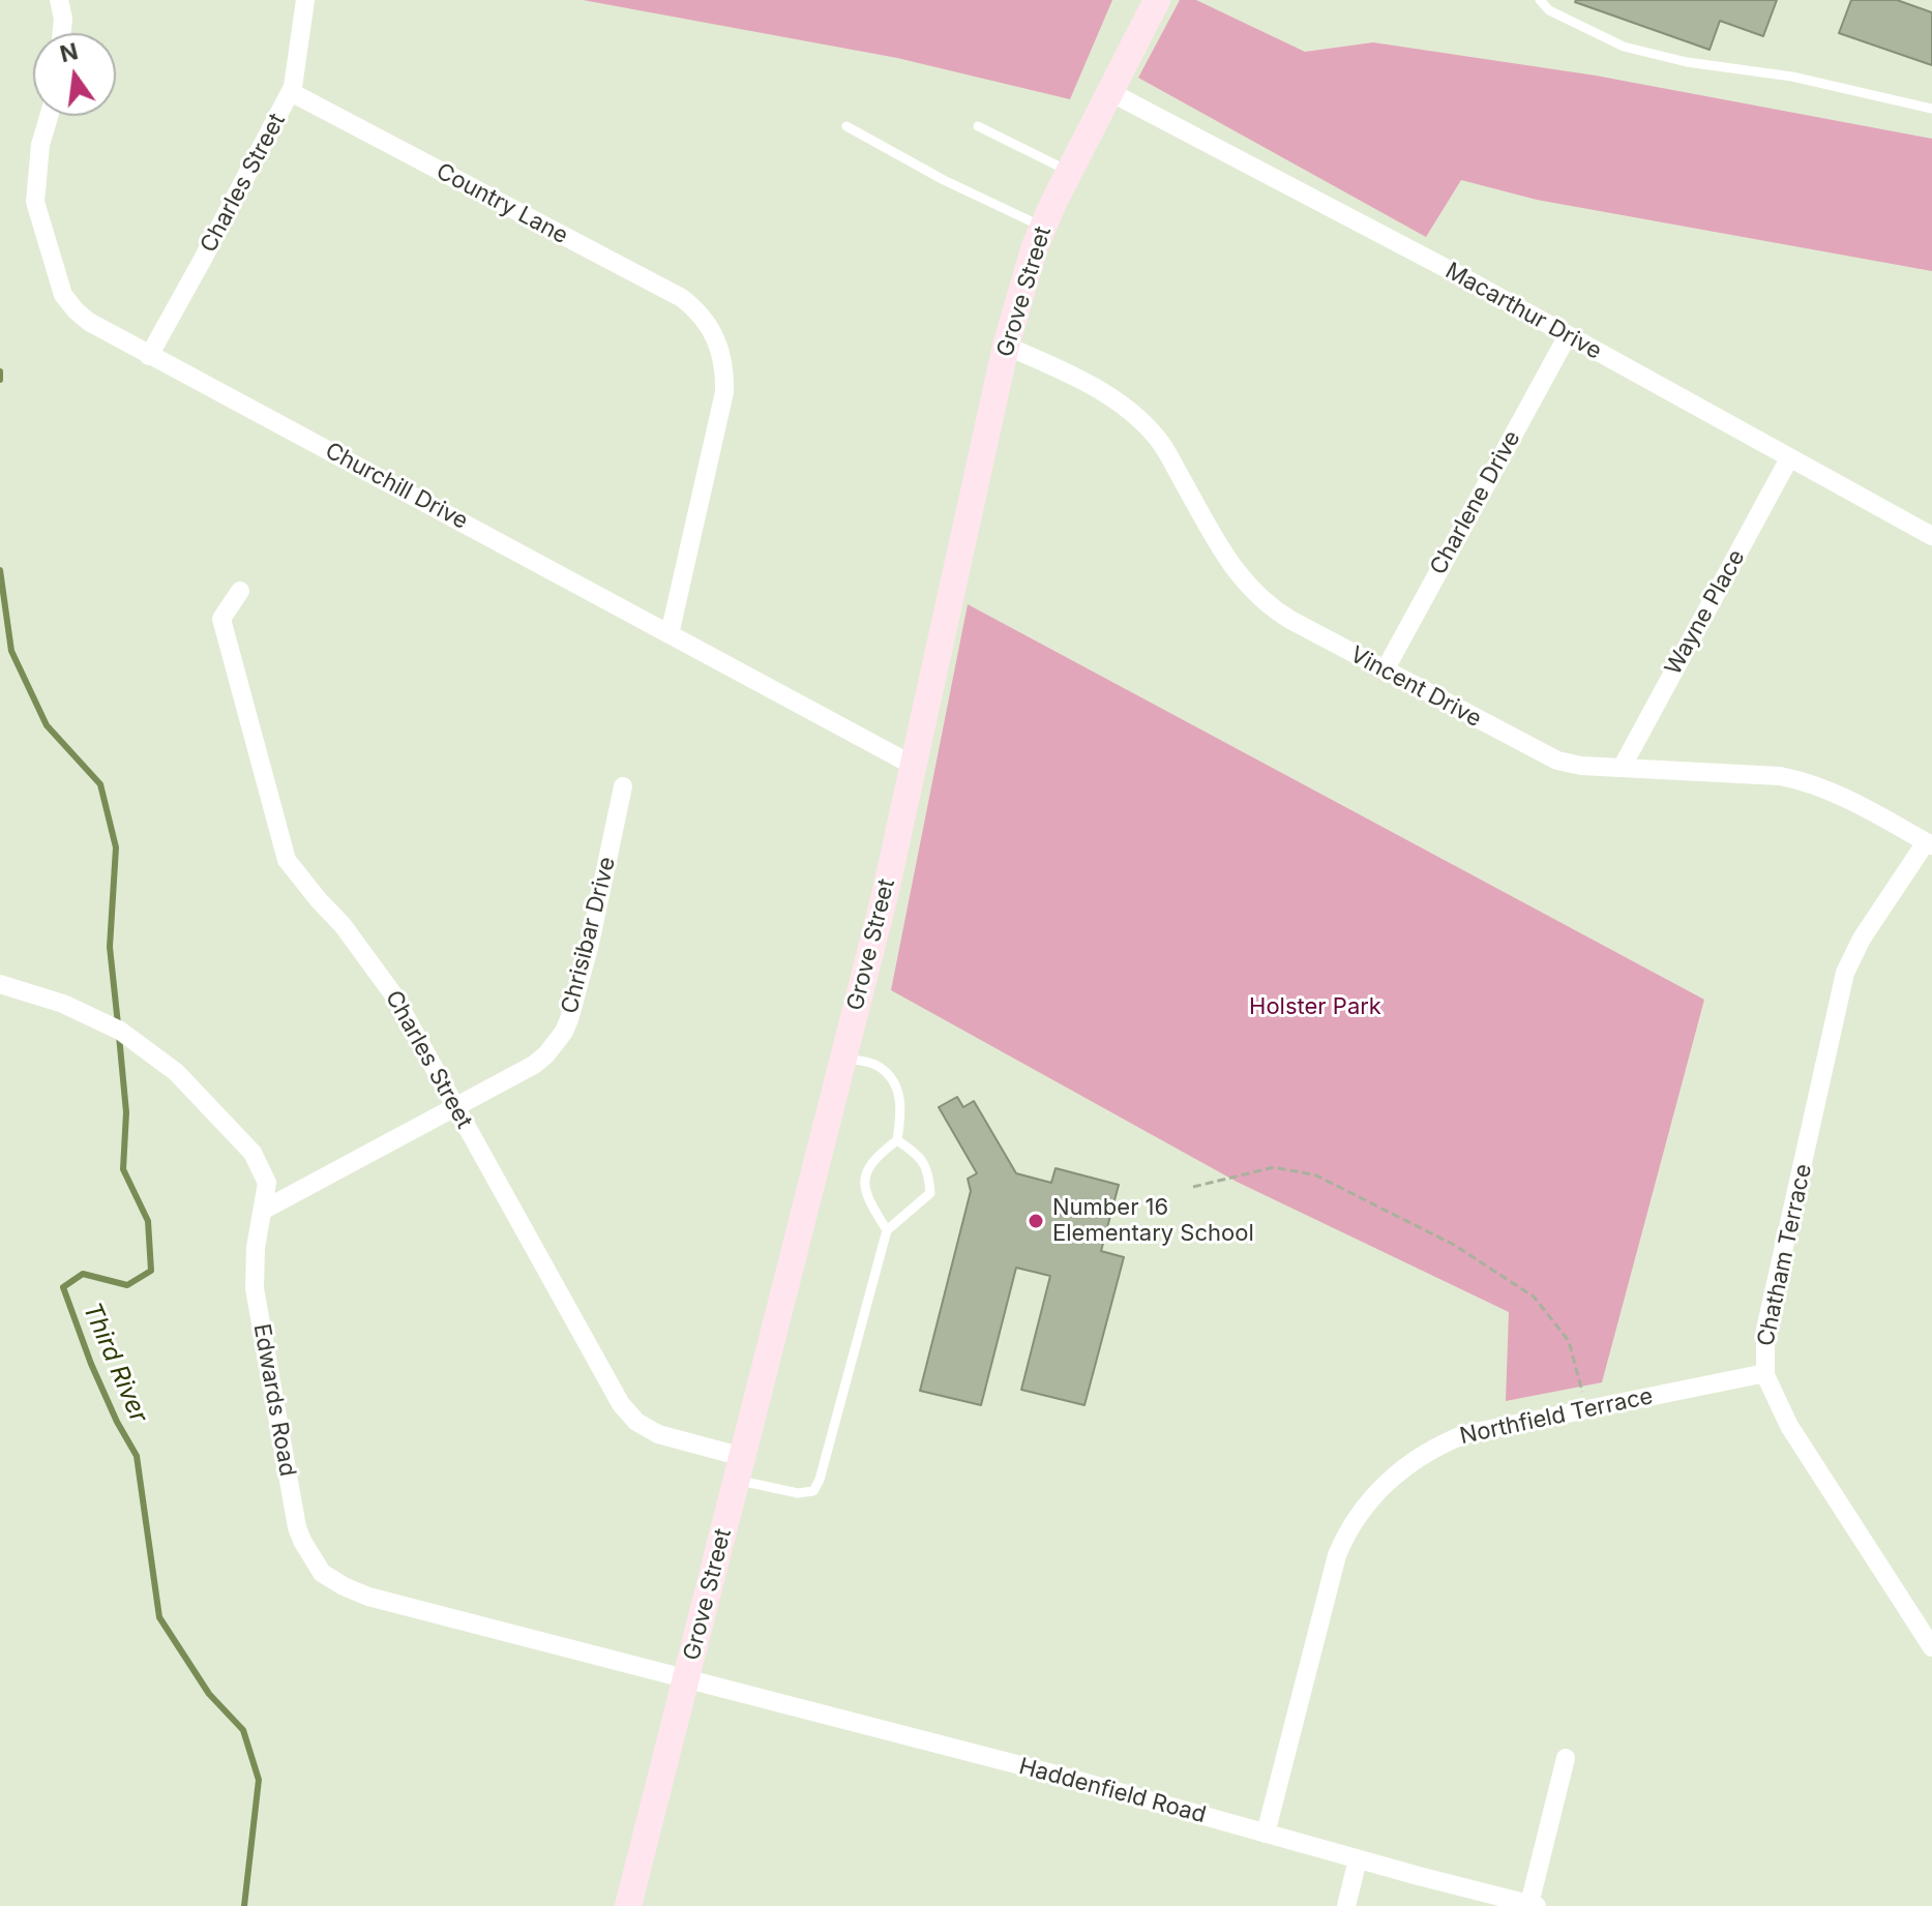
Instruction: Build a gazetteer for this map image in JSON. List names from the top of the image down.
{
  "streets": {
    "street": [
      "Charles Street",
      "Country Lane",
      "Grove Street",
      "Macarthur Drive",
      "Churchill Drive",
      "Charlene Drive",
      "Wayne Place",
      "Vincent Drive",
      "Chrisibar Drive",
      "Chatham Terrace",
      "Edwards Road",
      "Northfield Terrace",
      "Haddenfield Road"
    ]
  },
  "crossings": [
    ["Charles Street", "Country Lane"],
    ["Charles Street", "Grove Street"],
    ["Charles Street", "Churchill Drive"],
    ["Charles Street", "Chrisibar Drive"],
    ["Country Lane", "Churchill Drive"],
    ["Grove Street", "Macarthur Drive"],
    ["Grove Street", "Churchill Drive"],
    ["Grove Street", "Vincent Drive"],
    ["Grove Street", "Edwards Road"],
    ["Grove Street", "Haddenfield Road"],
    ["Macarthur Drive", "Charlene Drive"],
    ["Macarthur Drive", "Wayne Place"],
    ["Charlene Drive", "Vincent Drive"],
    ["Wayne Place", "Vincent Drive"],
    ["Vincent Drive", "Chatham Terrace"],
    ["Chrisibar Drive", "Edwards Road"],
    ["Chatham Terrace", "Northfield Terrace"],
    ["Edwards Road", "Haddenfield Road"],
    ["Northfield Terrace", "Haddenfield Road"]
  ],
  "water": ["Third River"],
  "parks": ["Holster Park"],
  "places": ["Number 16 Elementary School"],
  "north": "top"
}
